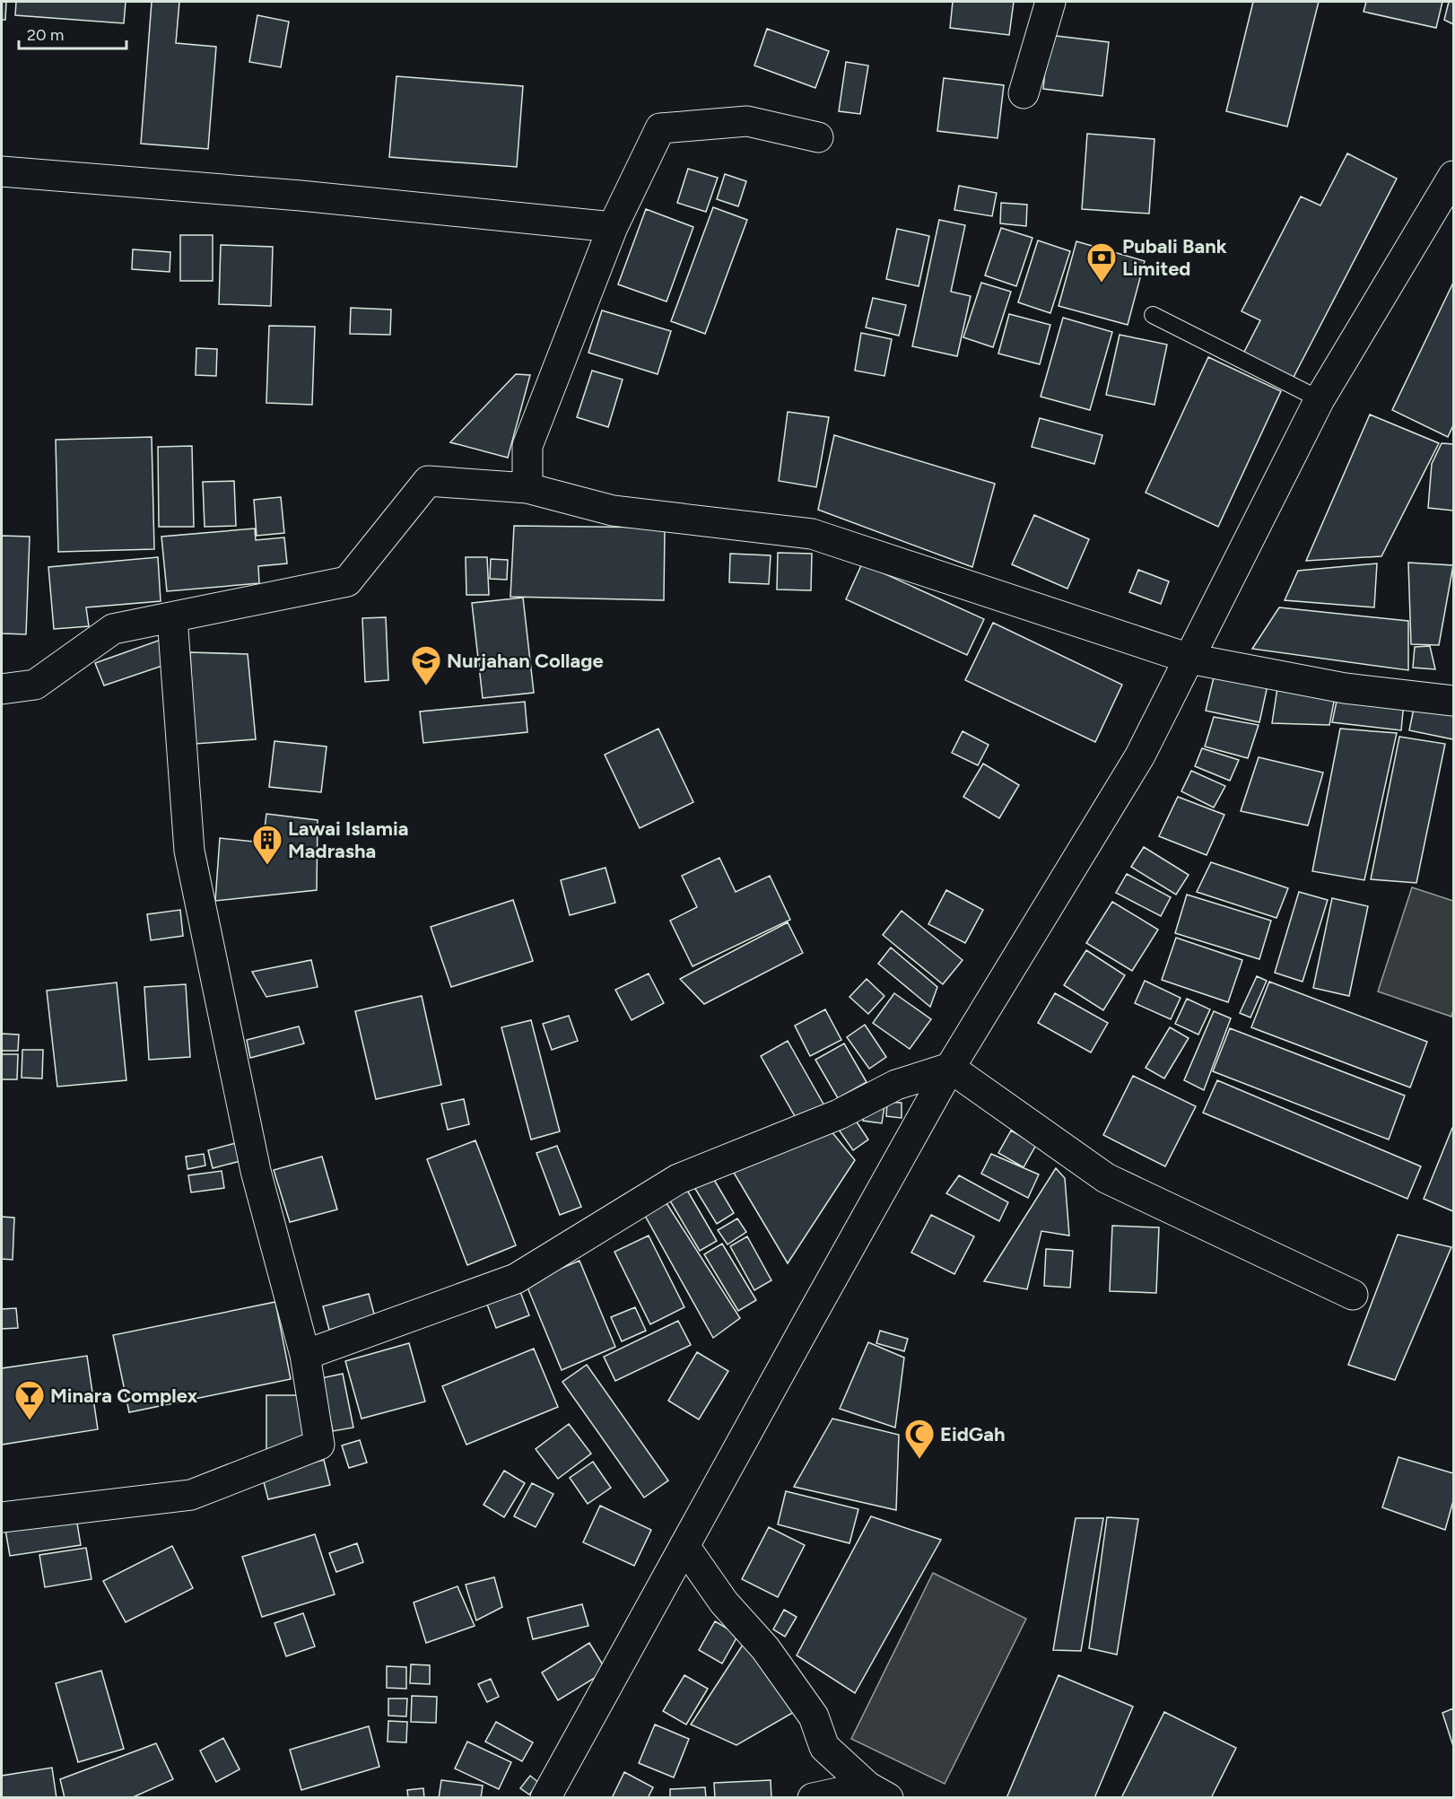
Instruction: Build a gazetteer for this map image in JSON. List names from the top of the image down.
{
  "places": {
    "bank": ["Pubali Bank Limited"],
    "school or university": ["Nurjahan Collage"],
    "building": ["Lawai Islamia Madrasha"],
    "bar": ["Minara Complex"],
    "mosque": ["EidGah"]
  },
  "scale_bar": "20 m"
}
